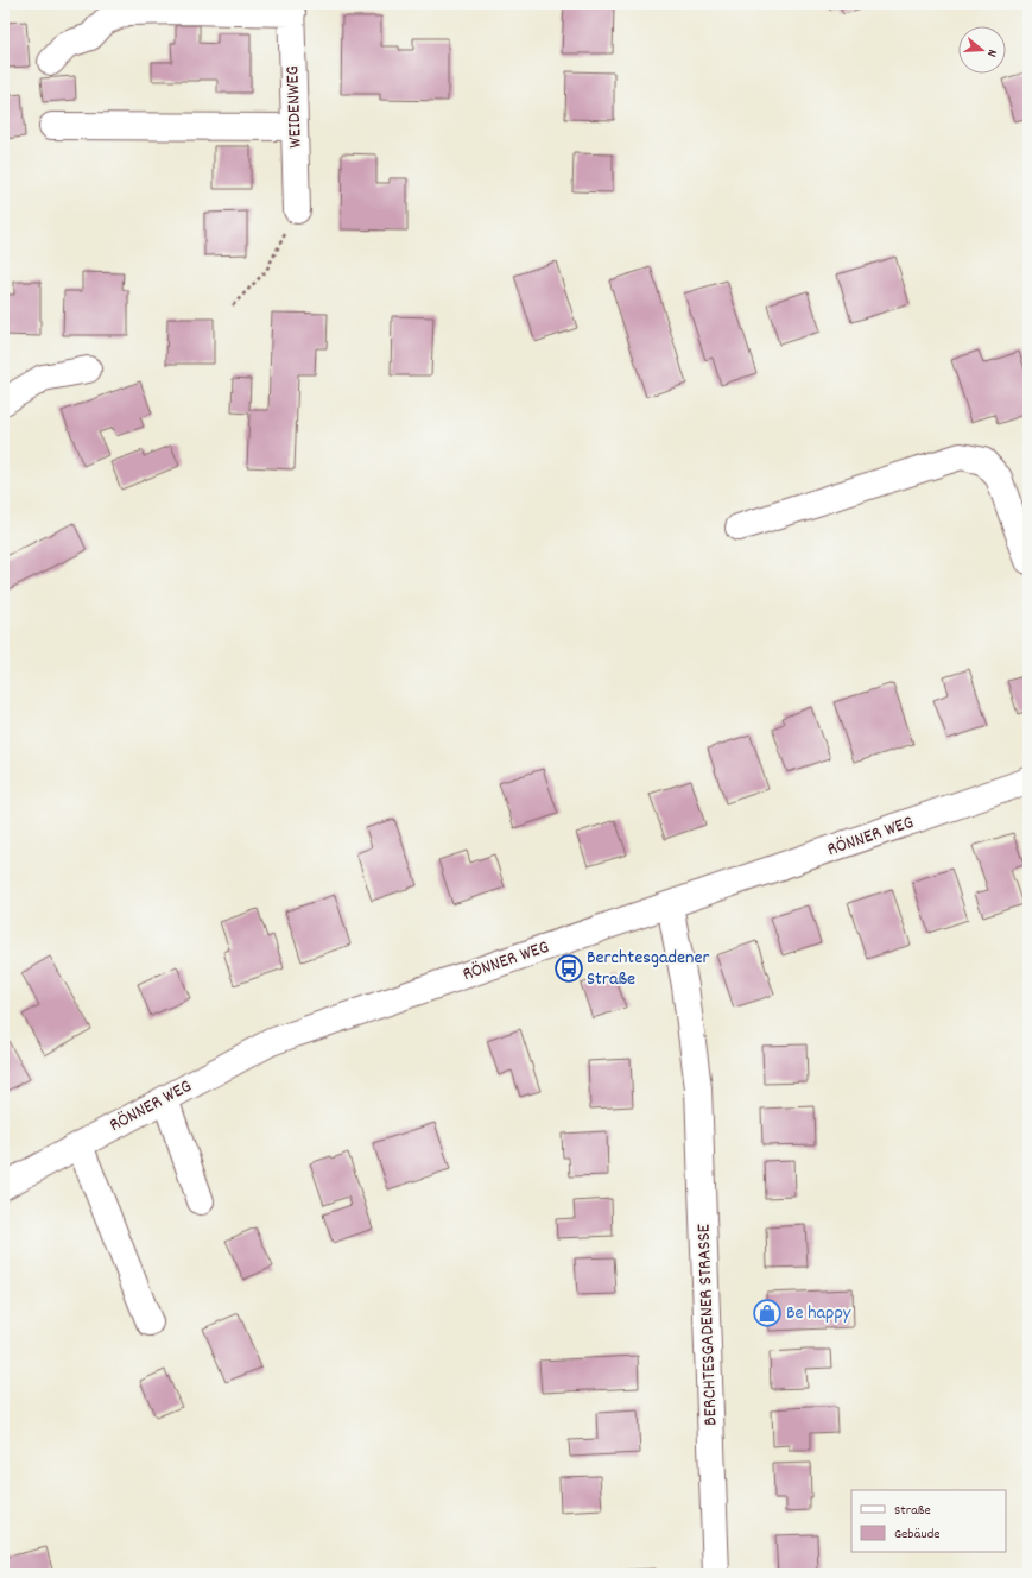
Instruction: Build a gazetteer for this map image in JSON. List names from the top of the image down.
{
  "streets": {
    "street": ["WEIDENWEG", "RÖNNER WEG", "BERCHTESGADENER STRASSE"]
  },
  "crossings": [
    ["RÖNNER WEG", "BERCHTESGADENER STRASSE"]
  ],
  "places": {
    "bus stop": ["Berchtesgadener Straße"],
    "shop": ["Be happy"]
  },
  "legend": ["Straße", "Gebäude"],
  "north": "right"
}
